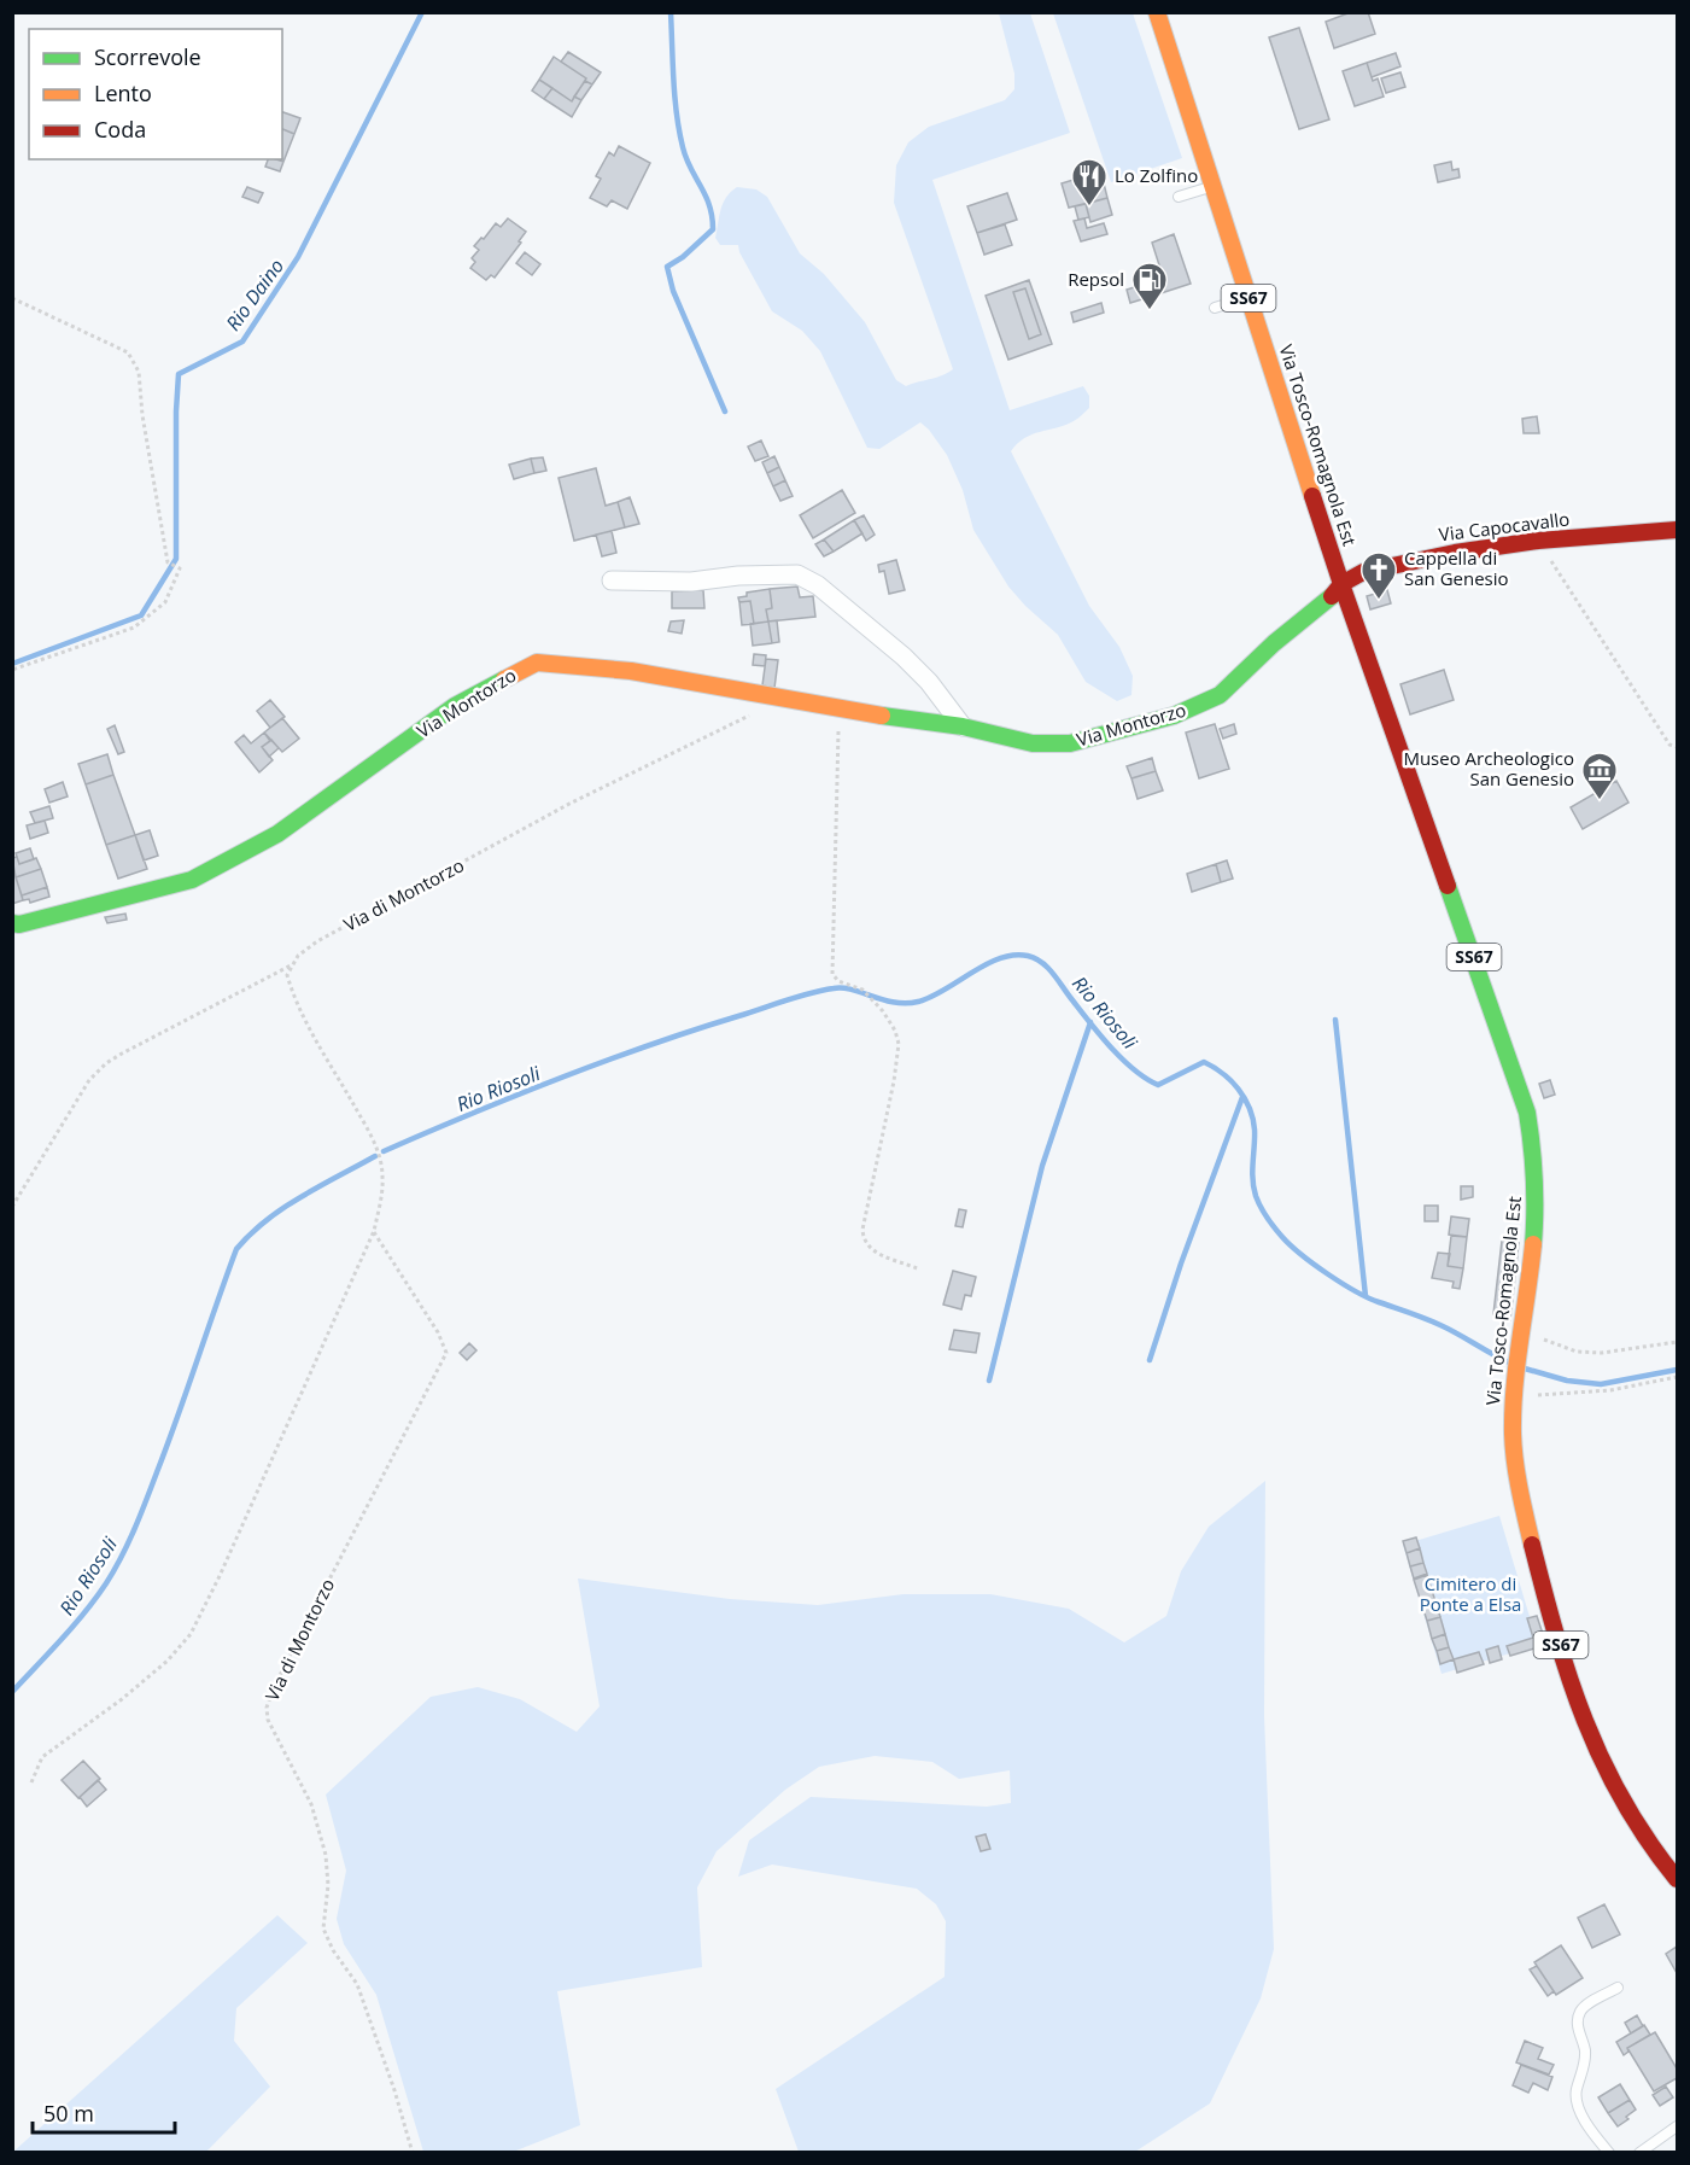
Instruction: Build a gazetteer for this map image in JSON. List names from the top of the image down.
{
  "streets": {
    "main road": [
      "SS67",
      "Via Tosco-Romagnola Est",
      "Via Capocavallo",
      "Via Montorzo"
    ],
    "path": ["Via di Montorzo"]
  },
  "crossings": [
    ["Via Tosco-Romagnola Est", "Via Capocavallo"],
    ["Via Tosco-Romagnola Est", "Via Montorzo"],
    ["Via Capocavallo", "Via Montorzo"],
    ["Via Montorzo", "Via di Montorzo"]
  ],
  "water": ["Rio Daino", "Rio Riosoli"],
  "parks": ["Cimitero di Ponte a Elsa"],
  "places": {
    "restaurant": ["Lo Zolfino"],
    "fuel station": ["Repsol"],
    "church": ["Cappella di San Genesio"],
    "museum": ["Museo Archeologico San Genesio"]
  },
  "legend": ["Scorrevole", "Lento", "Coda"],
  "scale_bar": "50 m"
}
